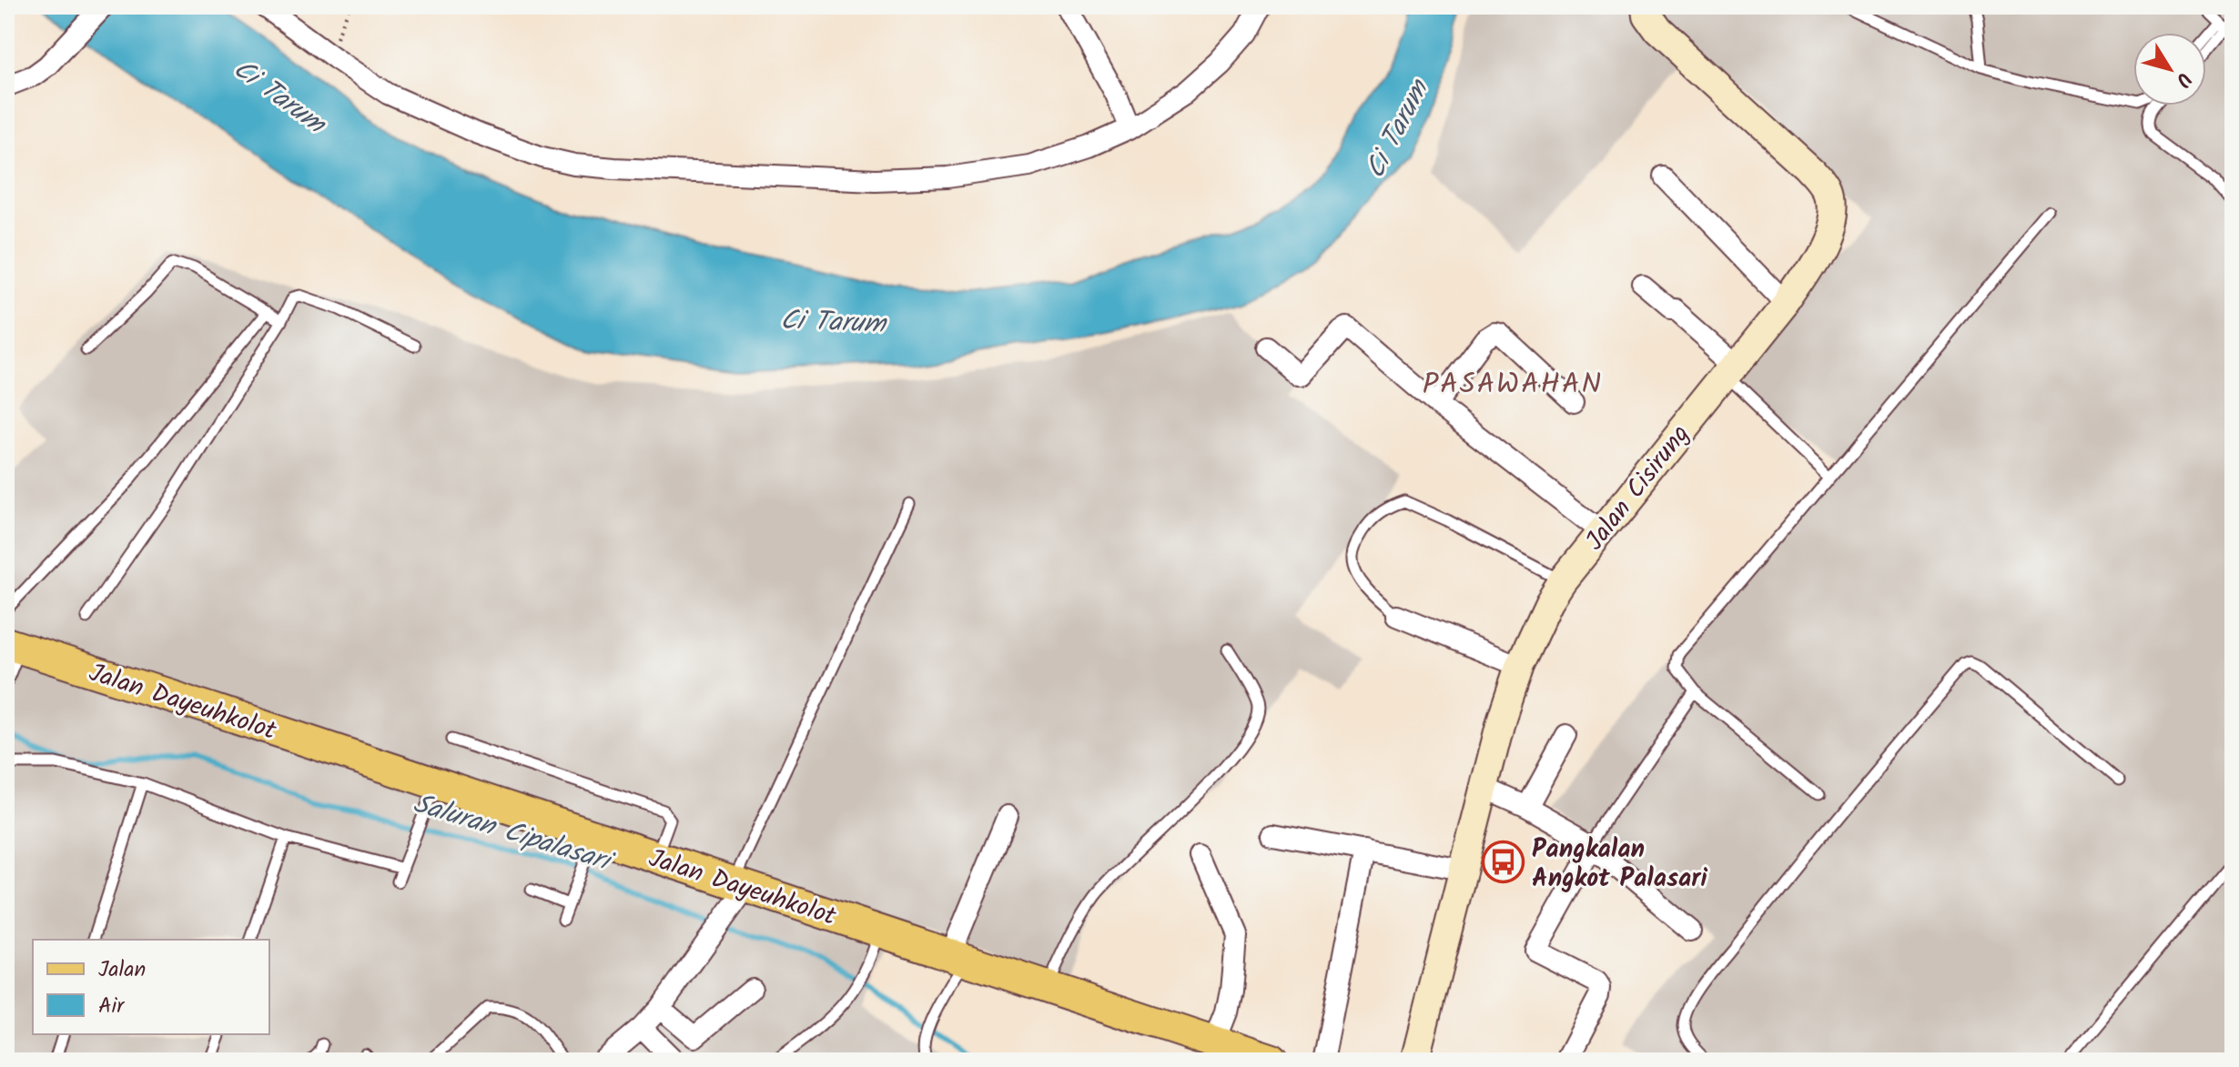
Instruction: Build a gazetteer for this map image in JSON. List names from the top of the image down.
{
  "streets": {
    "main road": ["Jalan Cisirung", "Jalan Dayeuhkolot"]
  },
  "districts": ["PASAWAHAN"],
  "water": ["Ci Tarum", "Saluran Cipalasari"],
  "places": {
    "bus stop": ["Pangkalan Angkot Palasari"]
  },
  "legend": ["Jalan", "Air"],
  "north": "bottom right"
}
